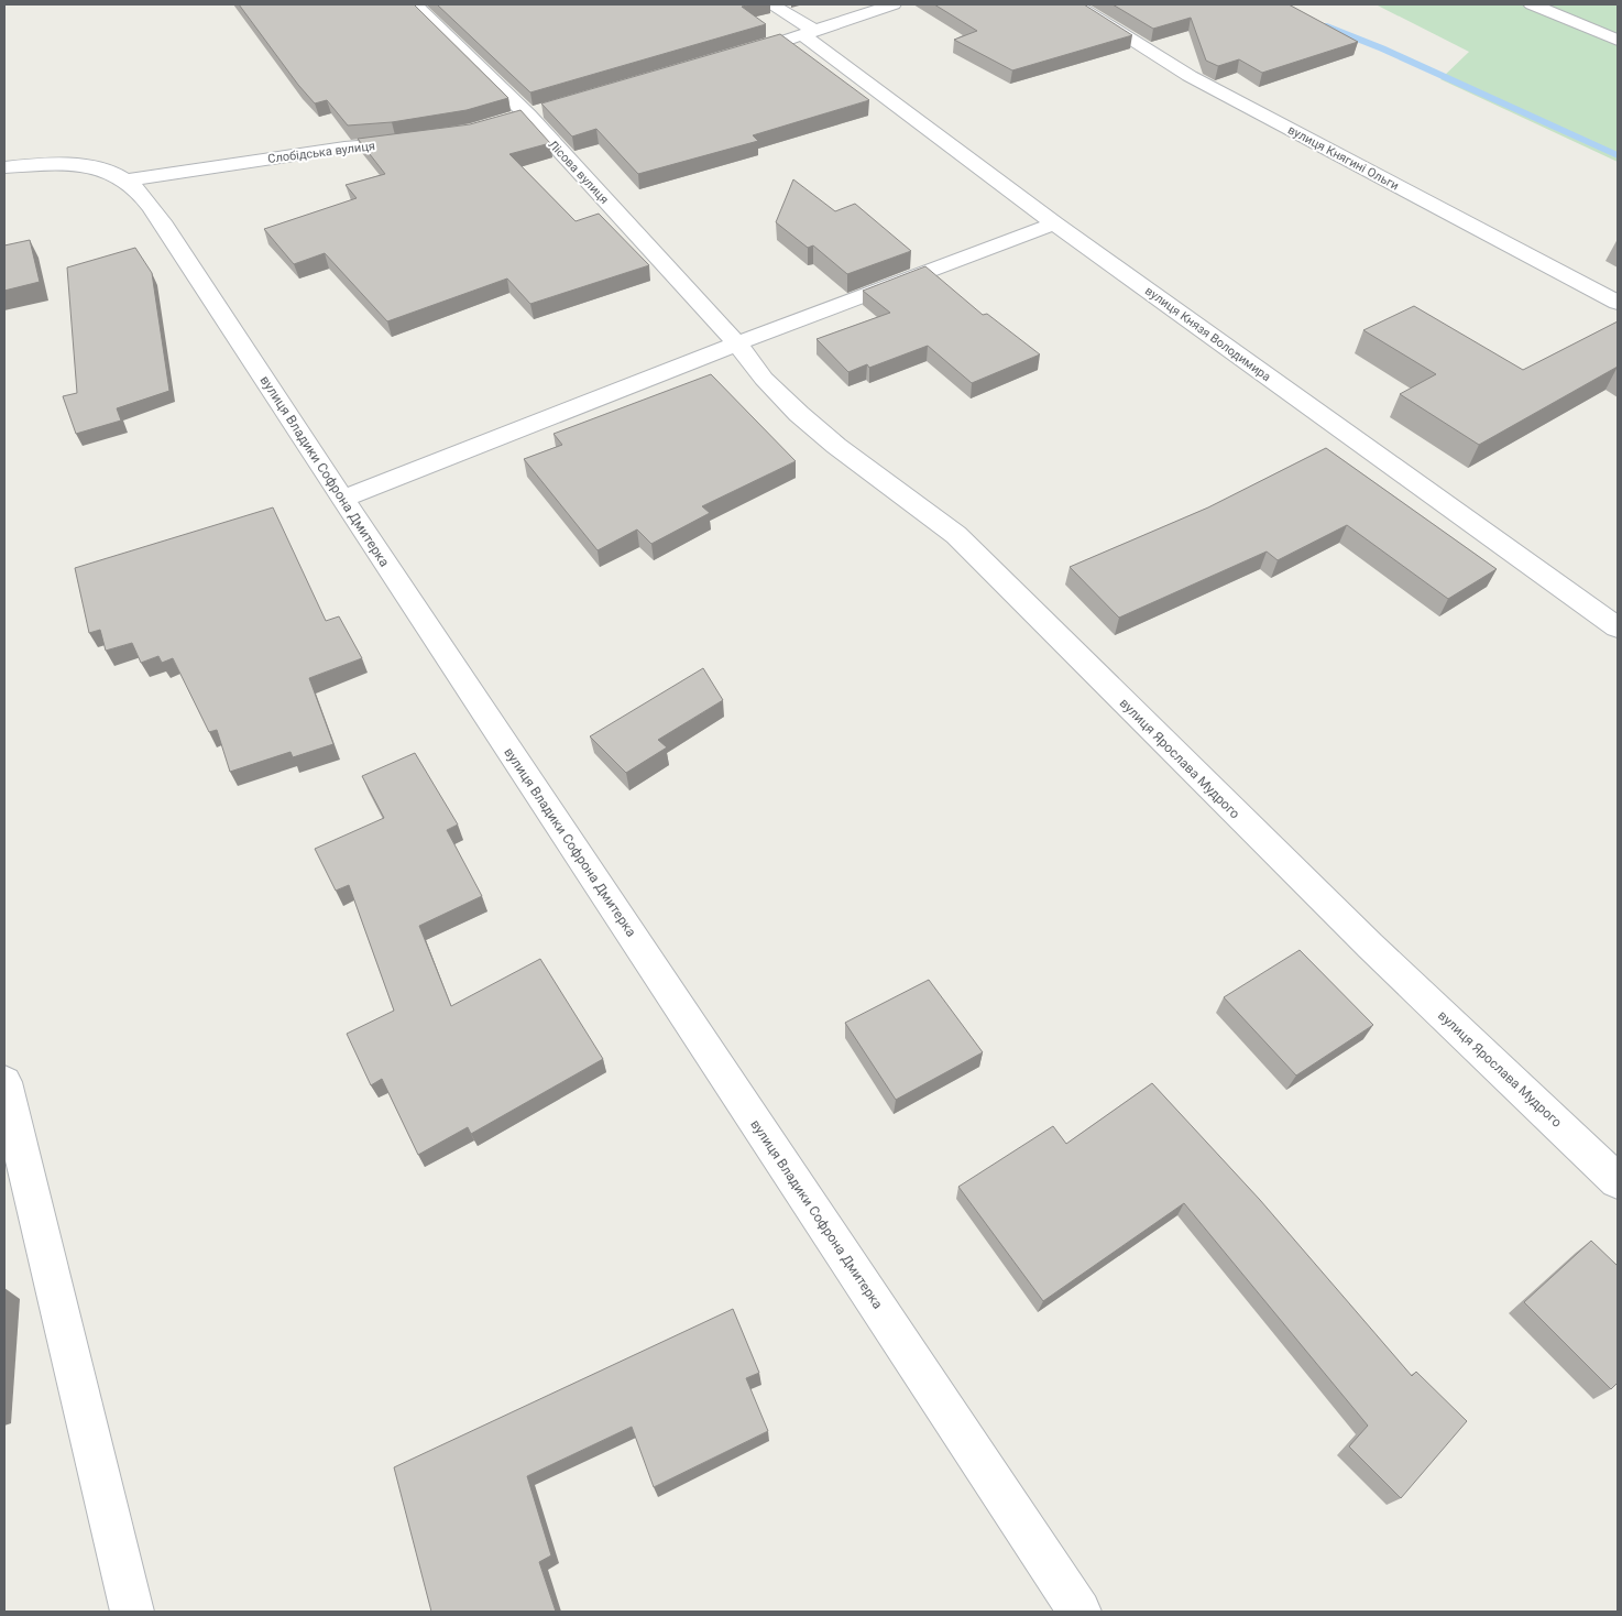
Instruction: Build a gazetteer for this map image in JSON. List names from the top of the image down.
{
  "streets": {
    "street": [
      "Слобідська вулиця",
      "вулиця Княгині Ольги",
      "Лісова вулиця",
      "вулиця Князя Володимира",
      "вулиця Владики Софрона Дмитерка",
      "вулиця Ярослава Мудрого"
    ]
  },
  "crossings": [
    ["Слобідська вулиця", "вулиця Владики Софрона Дмитерка"],
    ["Лісова вулиця", "вулиця Ярослава Мудрого"]
  ]
}
